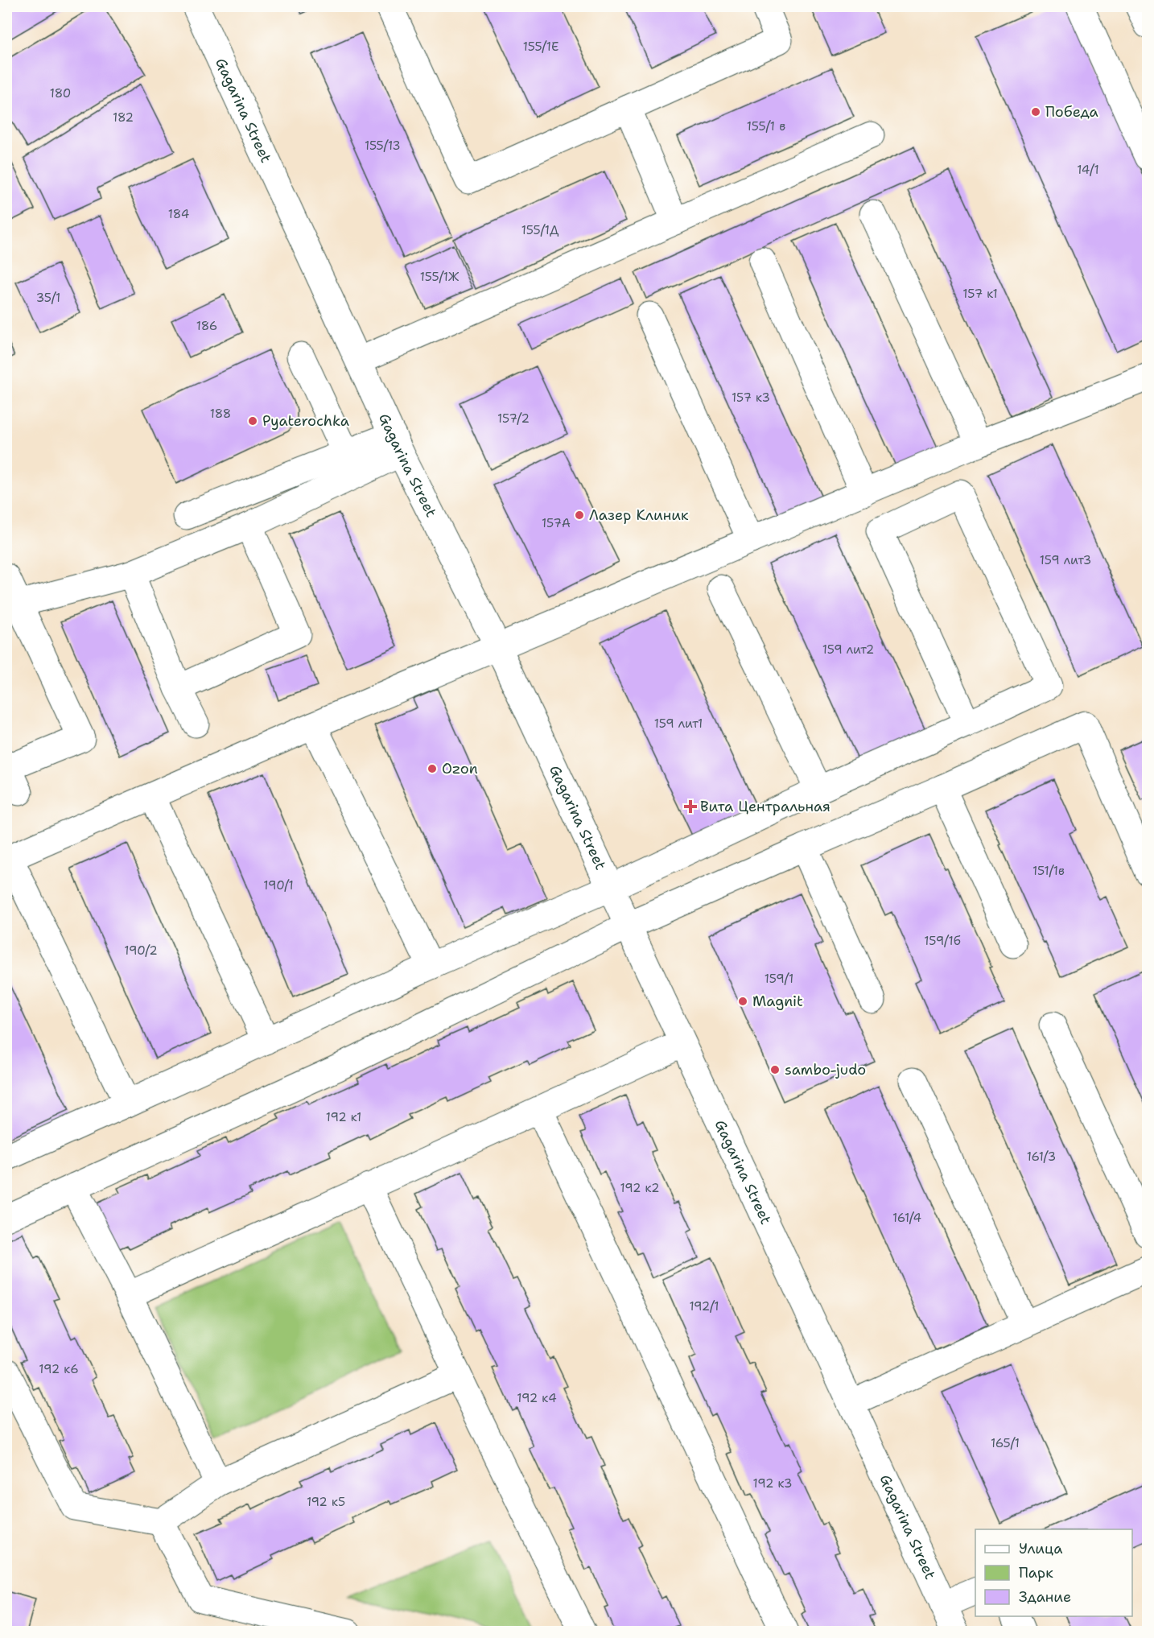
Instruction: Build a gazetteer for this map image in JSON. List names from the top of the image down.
{
  "streets": {
    "street": ["Gagarina Street"]
  },
  "places": {
    "other": [
      "Победа",
      "Pyaterochka",
      "Лазер Клиник",
      "Ozon",
      "Magnit",
      "sambo-judo"
    ],
    "health": ["Вита Центральная"]
  },
  "house_numbers": [
    "155/1Е",
    "180",
    "182",
    "155/1 в",
    "155/1З",
    "14/1",
    "184",
    "155/1Д",
    "155/1Ж",
    "157 к1",
    "35/1",
    "186",
    "157 к3",
    "188",
    "157/2",
    "157А",
    "159 лит3",
    "159 лит2",
    "159 лит1",
    "151/1в",
    "190/1",
    "159/1б",
    "190/2",
    "159/1",
    "192 к1",
    "161/3",
    "192 к2",
    "161/4",
    "192/1",
    "192 к6",
    "192 к4",
    "165/1",
    "192 к3",
    "192 к5"
  ],
  "legend": ["Улица", "Парк", "Здание"]
}
